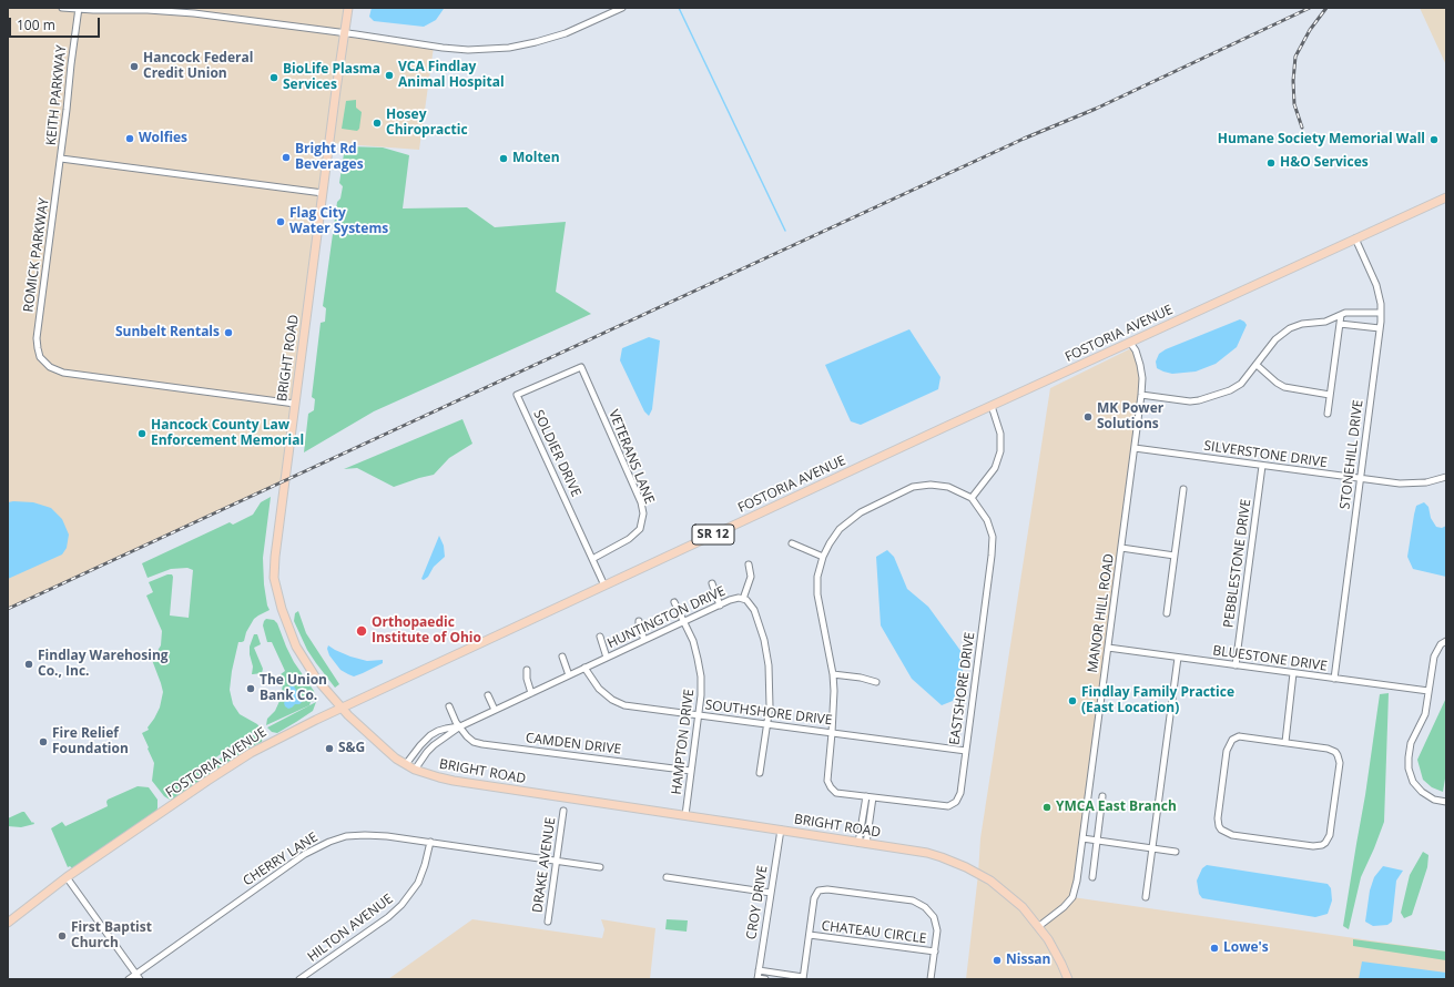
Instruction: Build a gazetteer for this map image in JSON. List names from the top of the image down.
{
  "streets": {
    "main road": ["FOSTORIA AVENUE", "BRIGHT ROAD", "SR 12"],
    "street": [
      "KEITH PARKWAY",
      "ROMICK PARKWAY",
      "SOLDIER DRIVE",
      "SILVERSTONE DRIVE",
      "STONEHILL DRIVE",
      "VETERANS LANE",
      "PEBBLESTONE DRIVE",
      "MANOR HILL ROAD",
      "HUNTINGTON DRIVE",
      "BLUESTONE DRIVE",
      "EASTSHORE DRIVE",
      "SOUTHSHORE DRIVE",
      "HAMPTON DRIVE",
      "CAMDEN DRIVE",
      "CHERRY LANE",
      "DRAKE AVENUE",
      "CROY DRIVE",
      "HILTON AVENUE",
      "CHATEAU CIRCLE"
    ]
  },
  "crossings": [
    ["KEITH PARKWAY", "ROMICK PARKWAY"],
    ["ROMICK PARKWAY", "BRIGHT ROAD"],
    ["FOSTORIA AVENUE", "BRIGHT ROAD"],
    ["FOSTORIA AVENUE", "SOLDIER DRIVE"],
    ["FOSTORIA AVENUE", "STONEHILL DRIVE"],
    ["FOSTORIA AVENUE", "MANOR HILL ROAD"],
    ["BRIGHT ROAD", "MANOR HILL ROAD"],
    ["BRIGHT ROAD", "HUNTINGTON DRIVE"],
    ["BRIGHT ROAD", "HAMPTON DRIVE"],
    ["BRIGHT ROAD", "CROY DRIVE"],
    ["SOLDIER DRIVE", "VETERANS LANE"],
    ["SILVERSTONE DRIVE", "STONEHILL DRIVE"],
    ["SILVERSTONE DRIVE", "PEBBLESTONE DRIVE"],
    ["SILVERSTONE DRIVE", "MANOR HILL ROAD"],
    ["STONEHILL DRIVE", "BLUESTONE DRIVE"],
    ["PEBBLESTONE DRIVE", "BLUESTONE DRIVE"],
    ["MANOR HILL ROAD", "BLUESTONE DRIVE"],
    ["HUNTINGTON DRIVE", "SOUTHSHORE DRIVE"],
    ["HUNTINGTON DRIVE", "HAMPTON DRIVE"],
    ["HUNTINGTON DRIVE", "CAMDEN DRIVE"],
    ["EASTSHORE DRIVE", "SOUTHSHORE DRIVE"],
    ["SOUTHSHORE DRIVE", "HAMPTON DRIVE"],
    ["HAMPTON DRIVE", "CAMDEN DRIVE"],
    ["CHERRY LANE", "DRAKE AVENUE"],
    ["CHERRY LANE", "HILTON AVENUE"]
  ],
  "places": [
    "Hancock Federal Credit Union",
    "VCA Findlay Animal Hospital",
    "BioLife Plasma Services",
    "Hosey Chiropractic",
    "Wolfies",
    "Humane Society Memorial Wall",
    "Bright Rd Beverages",
    "Molten",
    "H&O Services",
    "Flag City Water Systems",
    "Sunbelt Rentals",
    "MK Power Solutions",
    "Hancock County Law Enforcement Memorial",
    "Orthopaedic Institute of Ohio",
    "Findlay Warehosing Co., Inc.",
    "The Union Bank Co.",
    "Findlay Family Practice (East Location)",
    "Fire Relief Foundation",
    "S&G",
    "YMCA East Branch",
    "First Baptist Church",
    "Lowe's",
    "Nissan"
  ],
  "scale_bar": "100 m"
}
